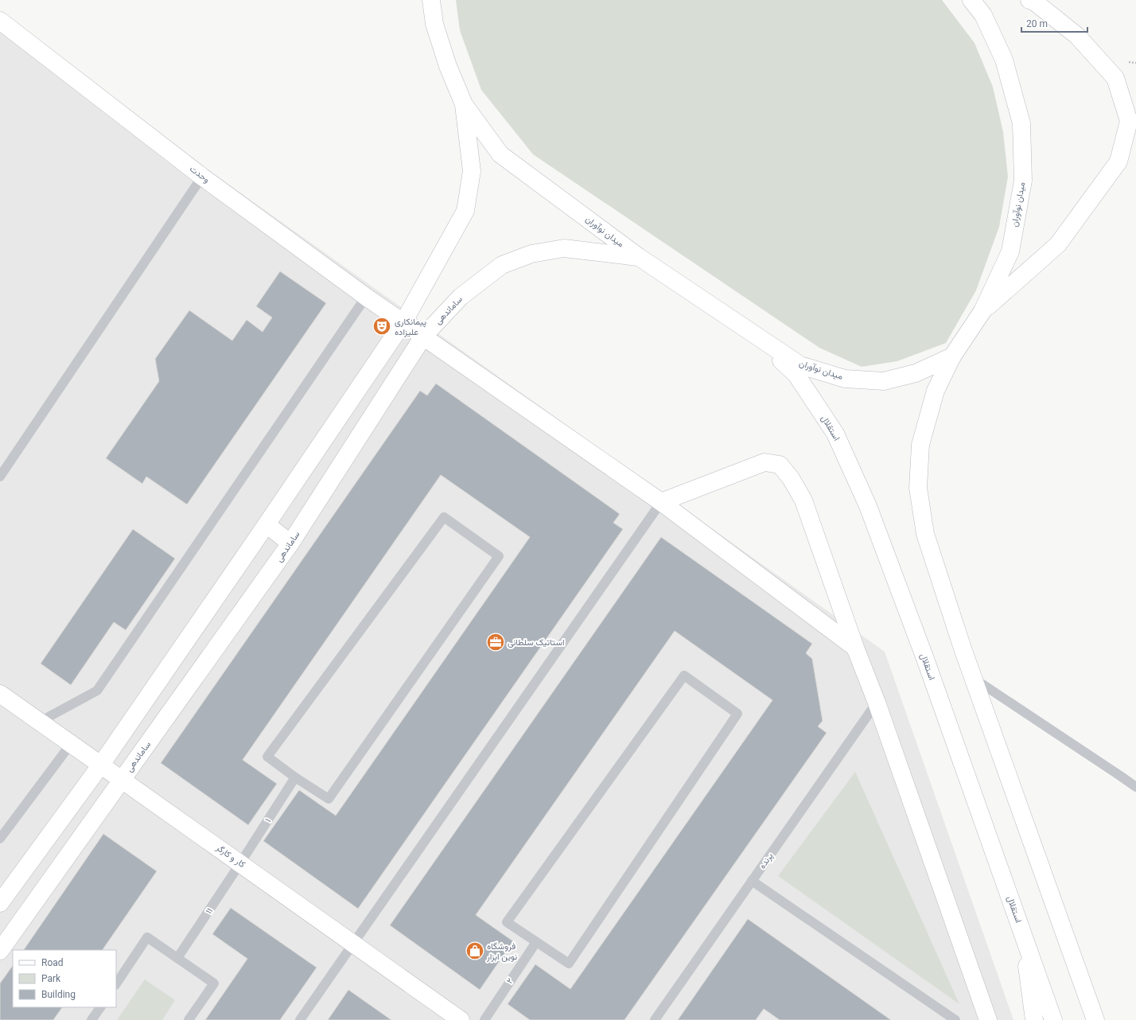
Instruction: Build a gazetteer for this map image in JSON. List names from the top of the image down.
{
  "streets": {
    "street": [
      "وحدت",
      "میدان نوآوران",
      "ساماندهی",
      "استقلال",
      "کار و کارگر"
    ],
    "lane": [
      "۱",
      "پرنده",
      "۱۱",
      "۲"
    ]
  },
  "crossings": [
    ["وحدت", "ساماندهی"],
    ["میدان نوآوران", "ساماندهی"],
    ["میدان نوآوران", "استقلال"],
    ["ساماندهی", "کار و کارگر"],
    ["۱", "کار و کارگر"],
    ["۱", "۱۱"],
    ["کار و کارگر", "۱۱"]
  ],
  "places": {
    "theatre": ["پیمانکاری علیزاده"],
    "office": ["استاتیک سلطانی"],
    "shop": ["فروشگاه نوین ابزار"]
  },
  "legend": ["Road", "Park", "Building"],
  "scale_bar": "20 m"
}
